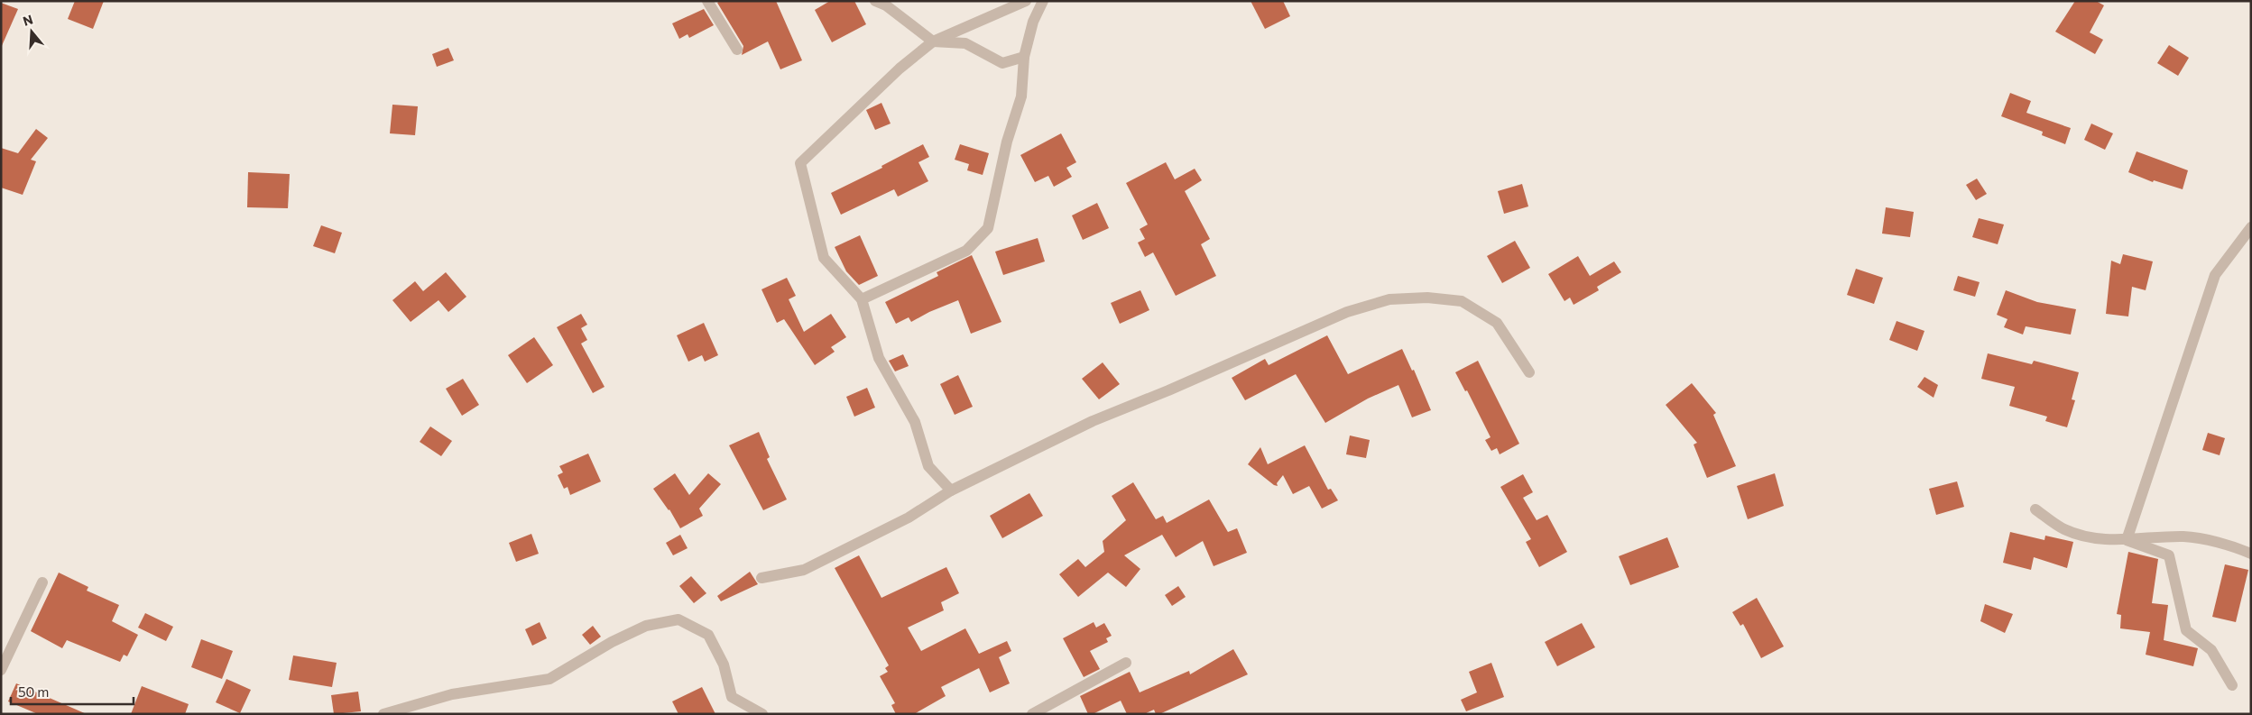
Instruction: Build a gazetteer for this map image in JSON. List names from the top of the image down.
{
  "scale_bar": "50 m",
  "north": "top"
}
